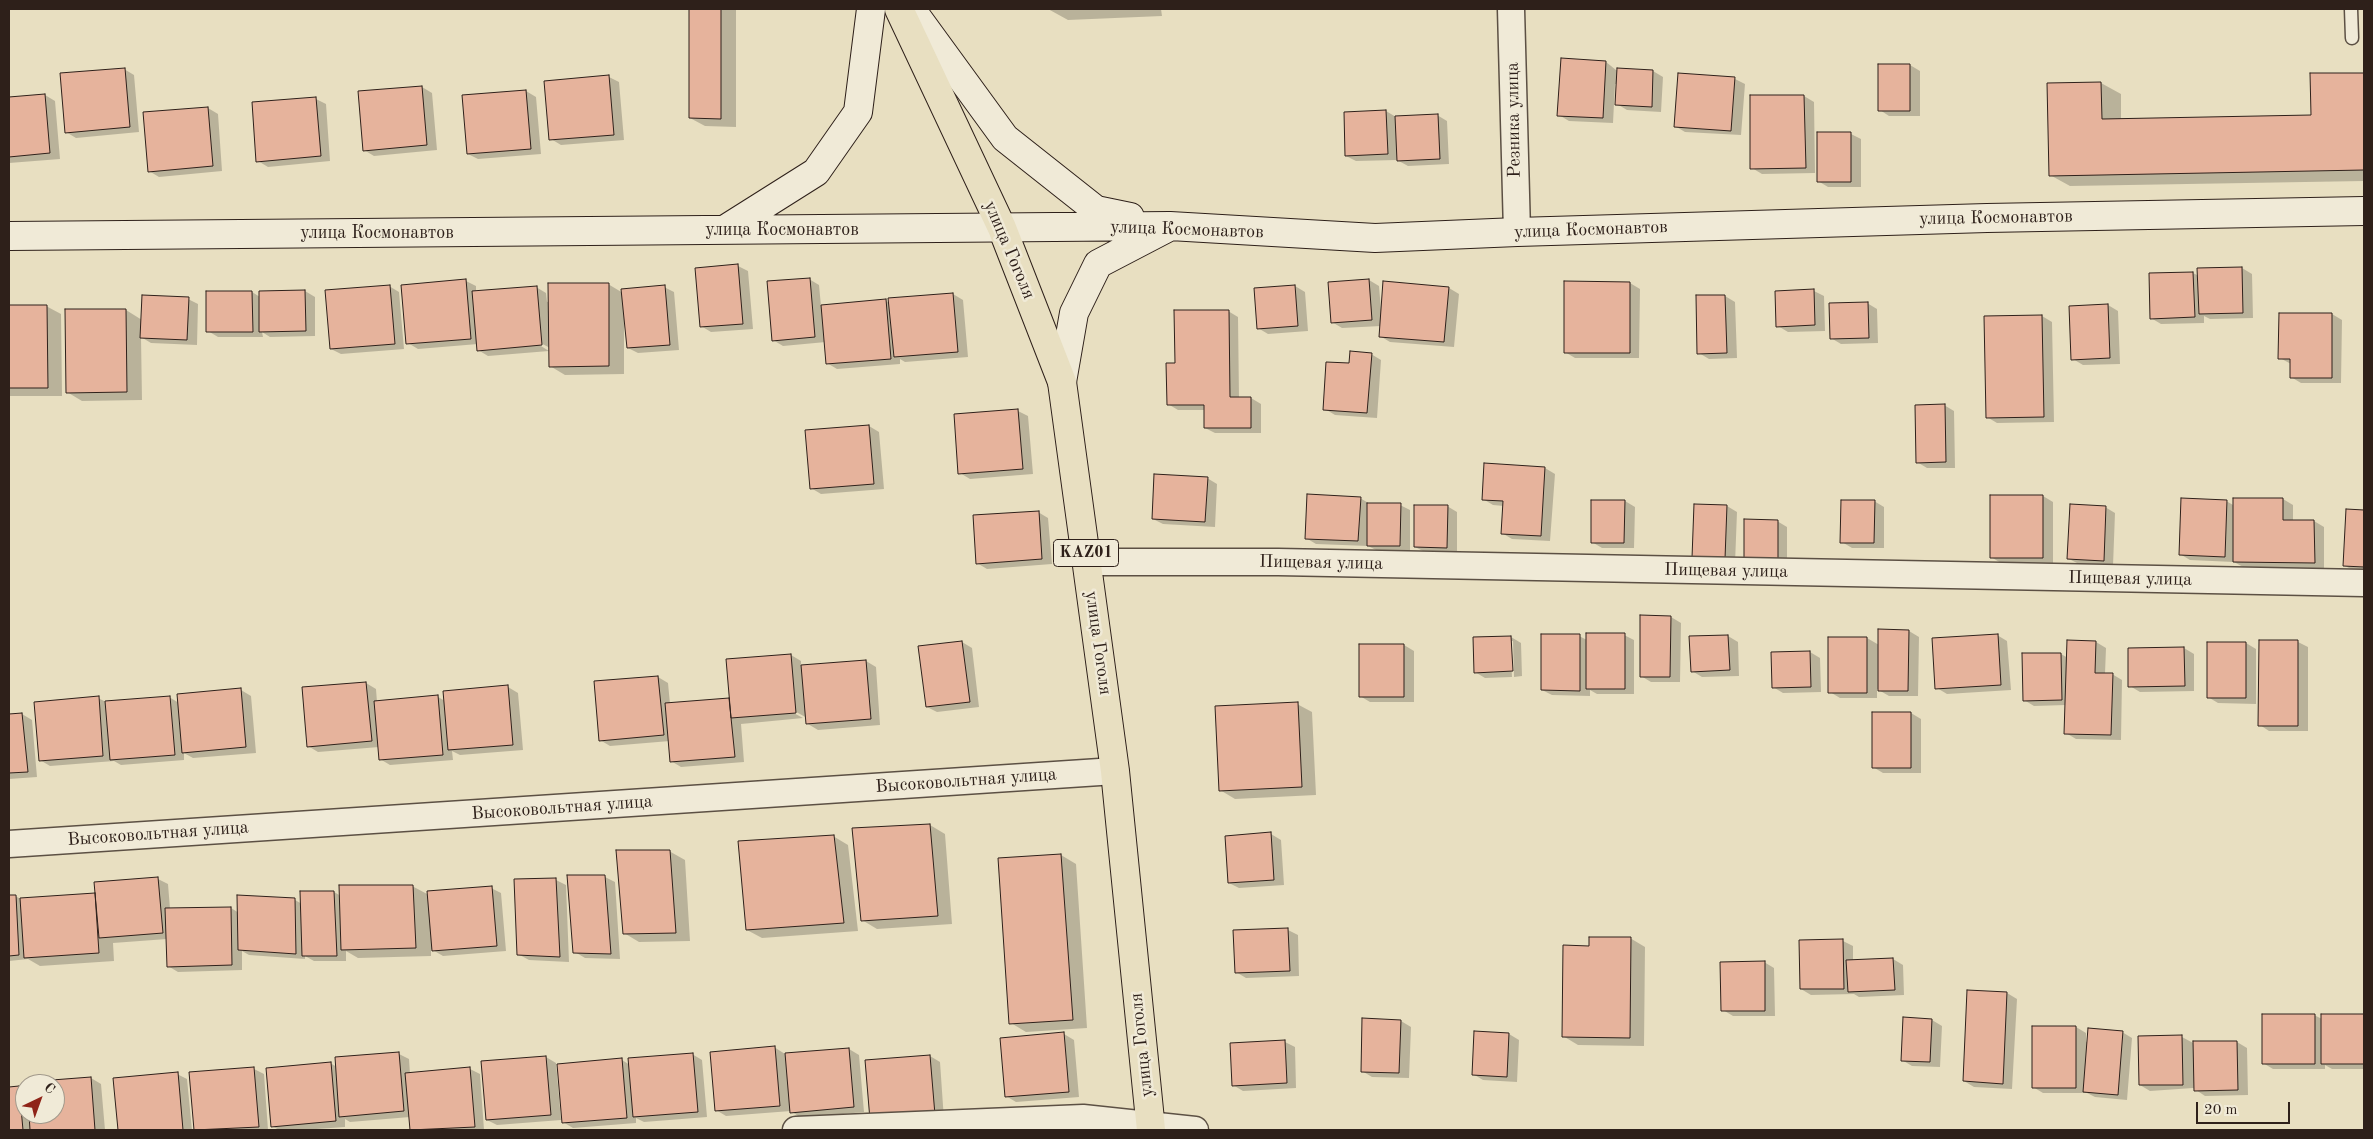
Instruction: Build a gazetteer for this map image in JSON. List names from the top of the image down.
{
  "streets": {
    "highway": ["улица Гоголя", "KАZ01"],
    "street": [
      "Резника улица",
      "улица Космонавтов",
      "Пищевая улица",
      "Высоковольтная улица"
    ]
  },
  "crossings": [
    ["Резника улица", "улица Космонавтов"],
    ["улица Космонавтов", "улица Гоголя"],
    ["улица Гоголя", "Пищевая улица"],
    ["улица Гоголя", "Высоковольтная улица"]
  ],
  "scale_bar": "20 m",
  "north": "top right"
}
